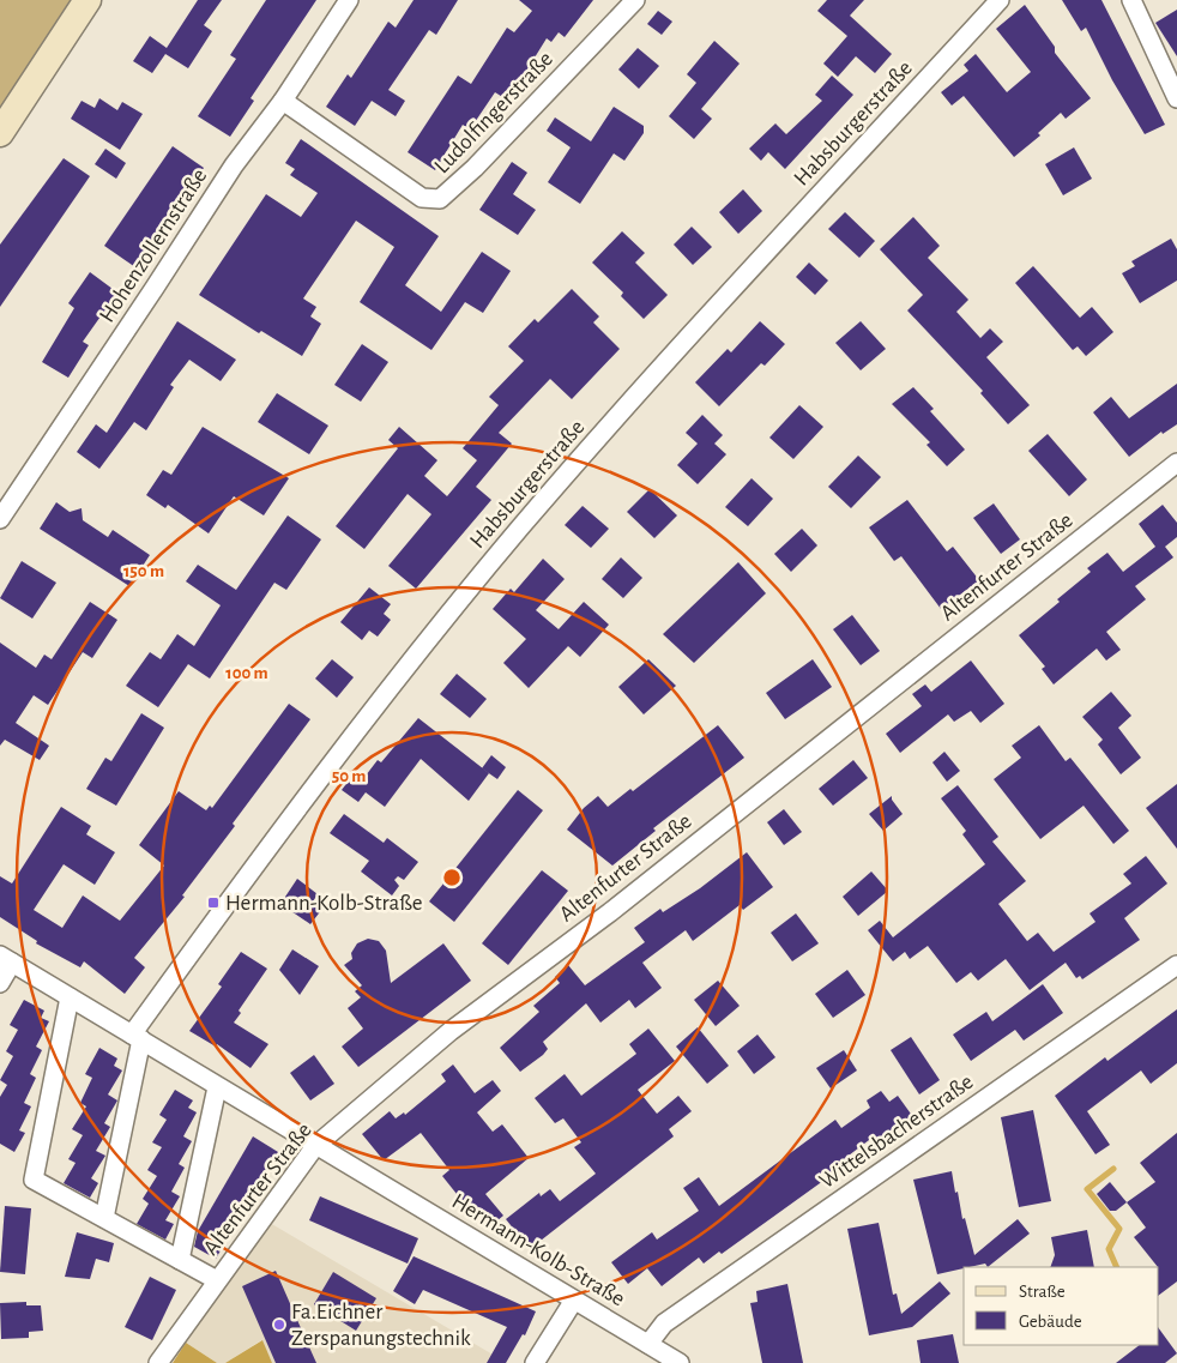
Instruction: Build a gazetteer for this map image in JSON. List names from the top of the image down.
{
  "streets": {
    "street": [
      "Ludolfingerstraße",
      "Habsburgerstraße",
      "Hohenzollernstraße",
      "Altenfurter Straße",
      "Wittelsbacherstraße",
      "Hermann-Kolb-Straße"
    ]
  },
  "crossings": [
    ["Ludolfingerstraße", "Hohenzollernstraße"],
    ["Habsburgerstraße", "Hermann-Kolb-Straße"],
    ["Altenfurter Straße", "Hermann-Kolb-Straße"],
    ["Wittelsbacherstraße", "Hermann-Kolb-Straße"]
  ],
  "places": {
    "transit": ["Hermann-Kolb-Straße"],
    "other": ["Fa.Eichner Zerspanungstechnik"]
  },
  "legend": ["Straße", "Gebäude"],
  "rings": ["150 m", "100 m", "50 m"]
}
